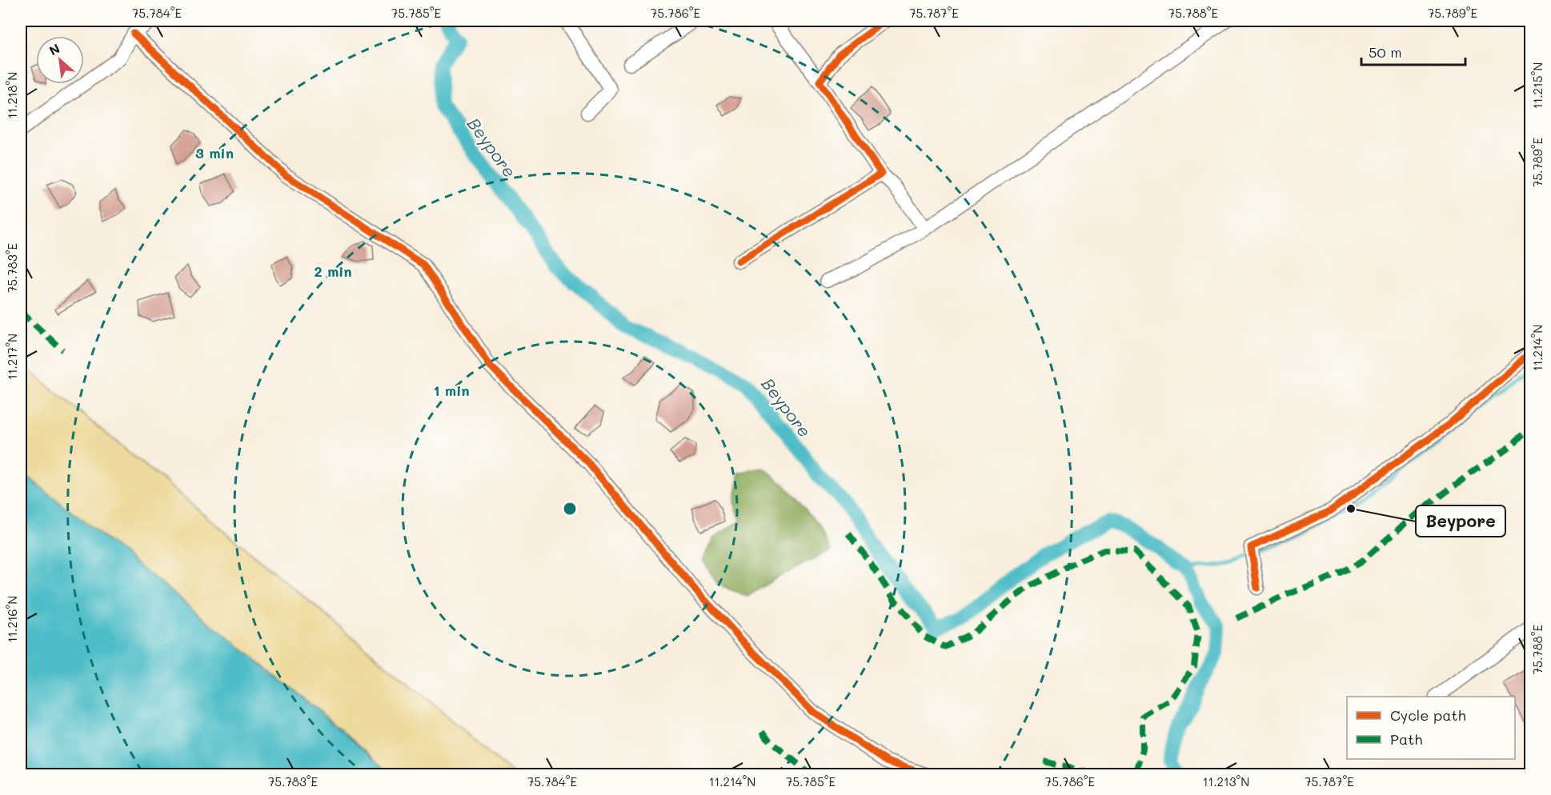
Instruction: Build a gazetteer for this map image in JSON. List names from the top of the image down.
{
  "water": ["Beypore"],
  "places": ["Beypore"],
  "legend": ["Cycle path", "Path"],
  "scale_bar": "50 m",
  "north": "top left",
  "coordinates": [
    "75.784°E",
    "75.785°E",
    "75.786°E",
    "75.787°E",
    "75.788°E",
    "75.789°E",
    "11.215°N",
    "11.218°N",
    "75.783°E",
    "11.214°N",
    "11.217°N",
    "11.216°N",
    "11.213°N"
  ],
  "rings": ["3 min", "2 min", "1 min"]
}
